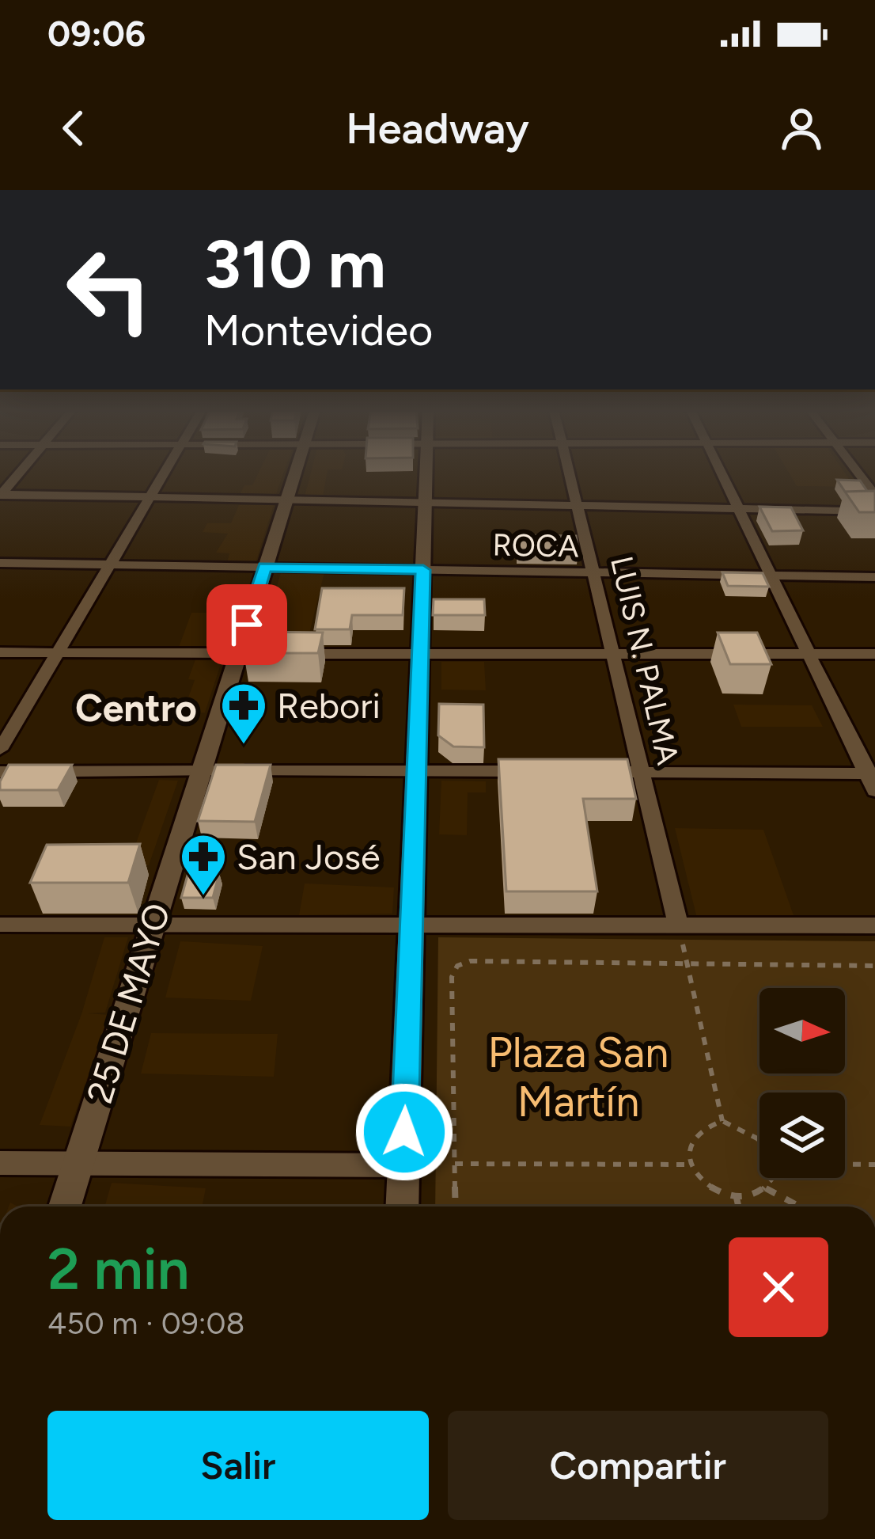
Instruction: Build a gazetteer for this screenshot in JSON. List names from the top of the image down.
{
  "streets": {
    "street": ["ROCA", "LUIS N. PALMA", "25 DE MAYO"]
  },
  "crossings": [
    ["ROCA", "LUIS N. PALMA"],
    ["ROCA", "25 DE MAYO"]
  ],
  "districts": ["Centro"],
  "parks": ["Plaza San Martín"],
  "places": {
    "pharmacy": ["Rebori", "San José"]
  },
  "north": "right",
  "page": {
    "status": "09:06",
    "header": "Headway",
    "turn": ["310 m", "Montevideo"],
    "heading": ["2 min", "450 m · 09:08"],
    "buttons": ["Salir", "Compartir"]
  }
}
